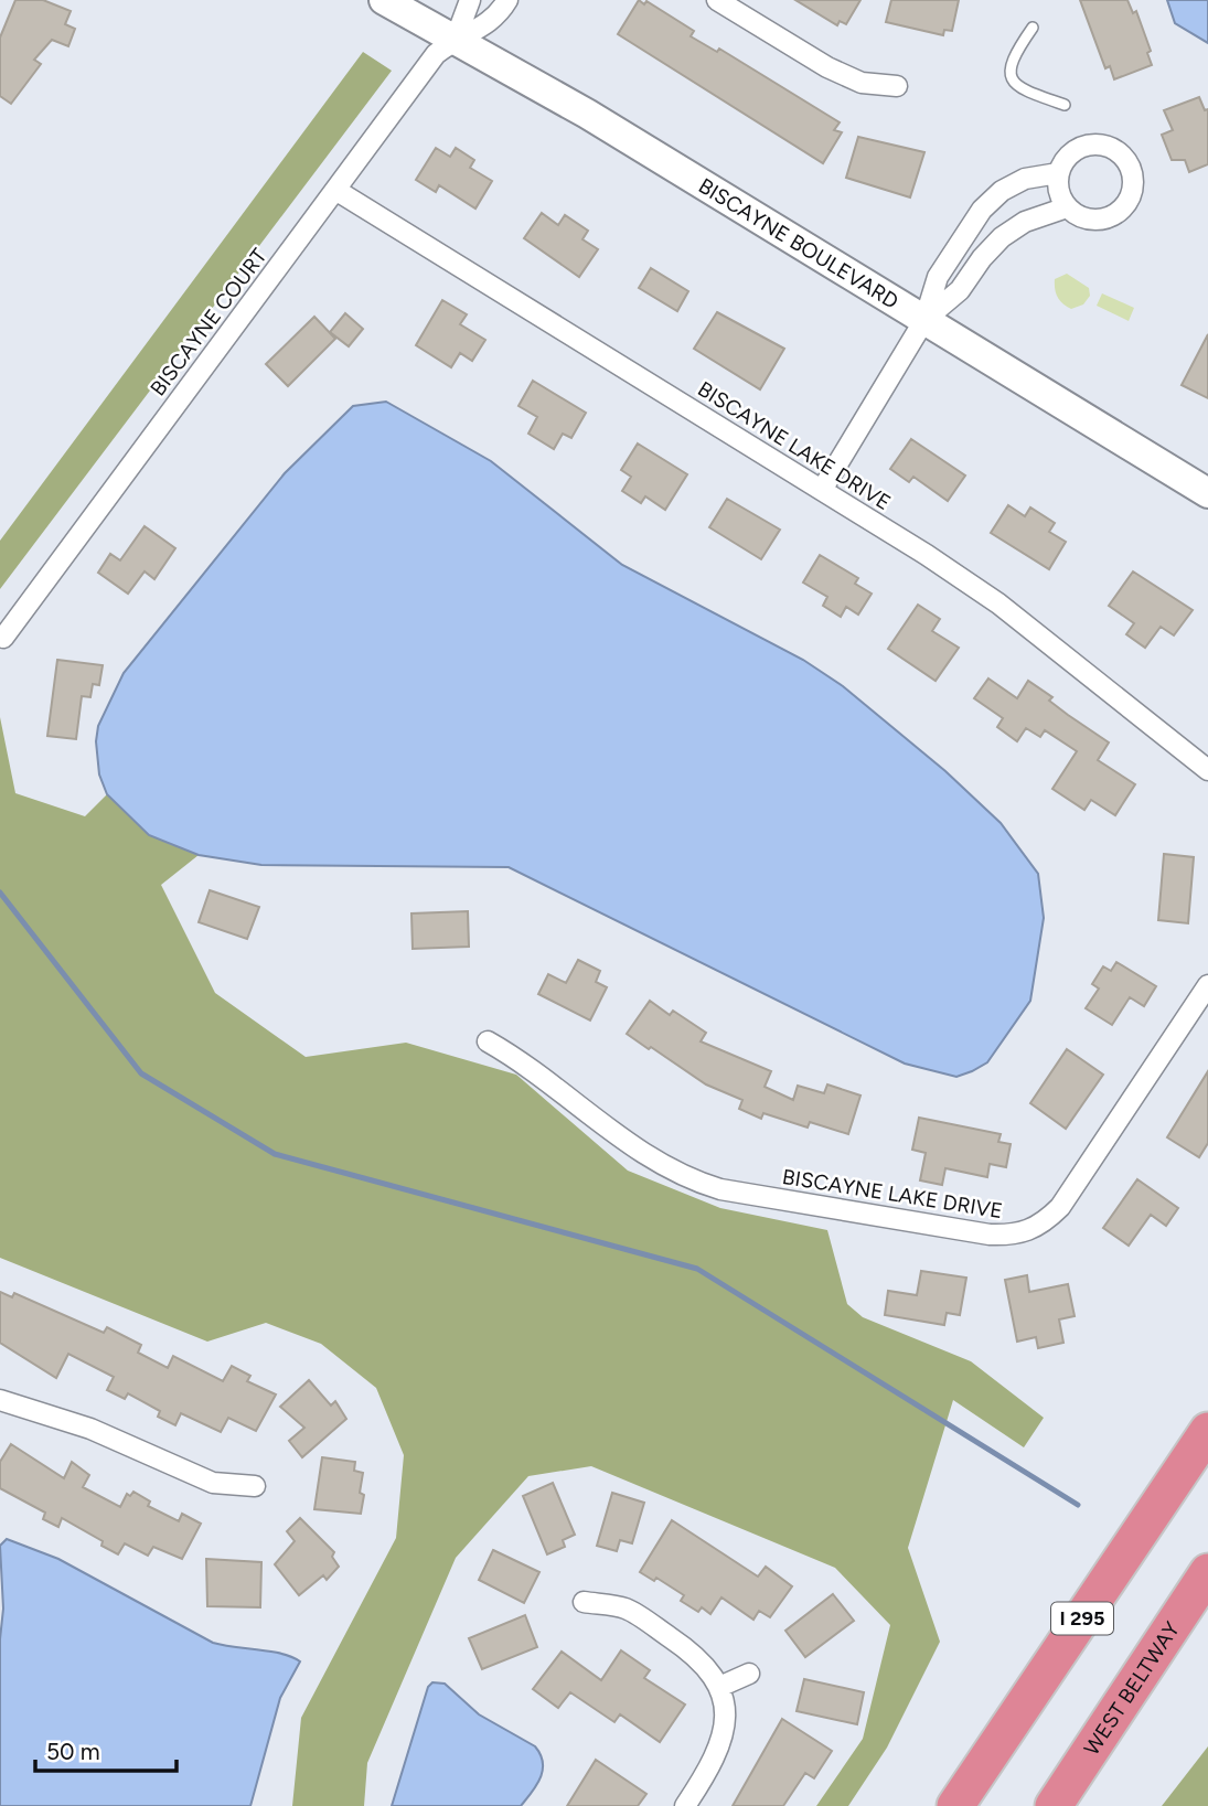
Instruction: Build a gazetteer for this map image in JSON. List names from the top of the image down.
{
  "streets": {
    "highway": ["I 295", "WEST BELTWAY"],
    "street": ["BISCAYNE BOULEVARD", "BISCAYNE COURT", "BISCAYNE LAKE DRIVE"]
  },
  "crossings": [
    ["BISCAYNE BOULEVARD", "BISCAYNE COURT"],
    ["BISCAYNE COURT", "BISCAYNE LAKE DRIVE"]
  ],
  "scale_bar": "50 m"
}
